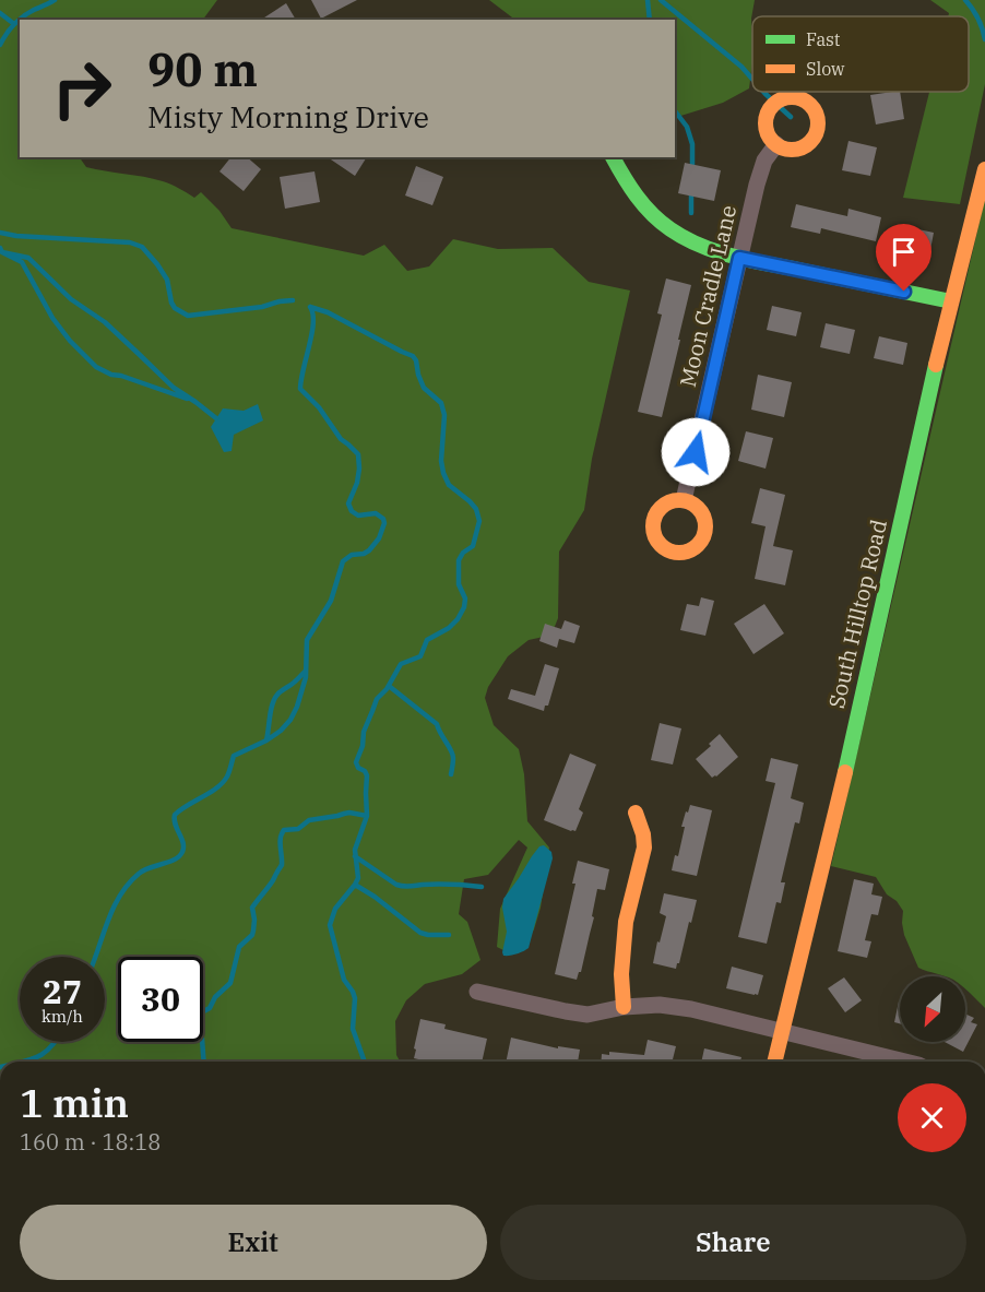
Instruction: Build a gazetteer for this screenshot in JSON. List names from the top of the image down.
{
  "streets": {
    "street": ["Moon Cradle Lane", "South Hilltop Road"]
  },
  "legend": ["Fast", "Slow"],
  "north": "bottom left",
  "page": {
    "turn": ["90 m", "Misty Morning Drive"],
    "speed": "27 km/h",
    "limit": "30",
    "heading": ["1 min", "160 m · 18:18"],
    "buttons": ["Exit", "Share"]
  }
}
